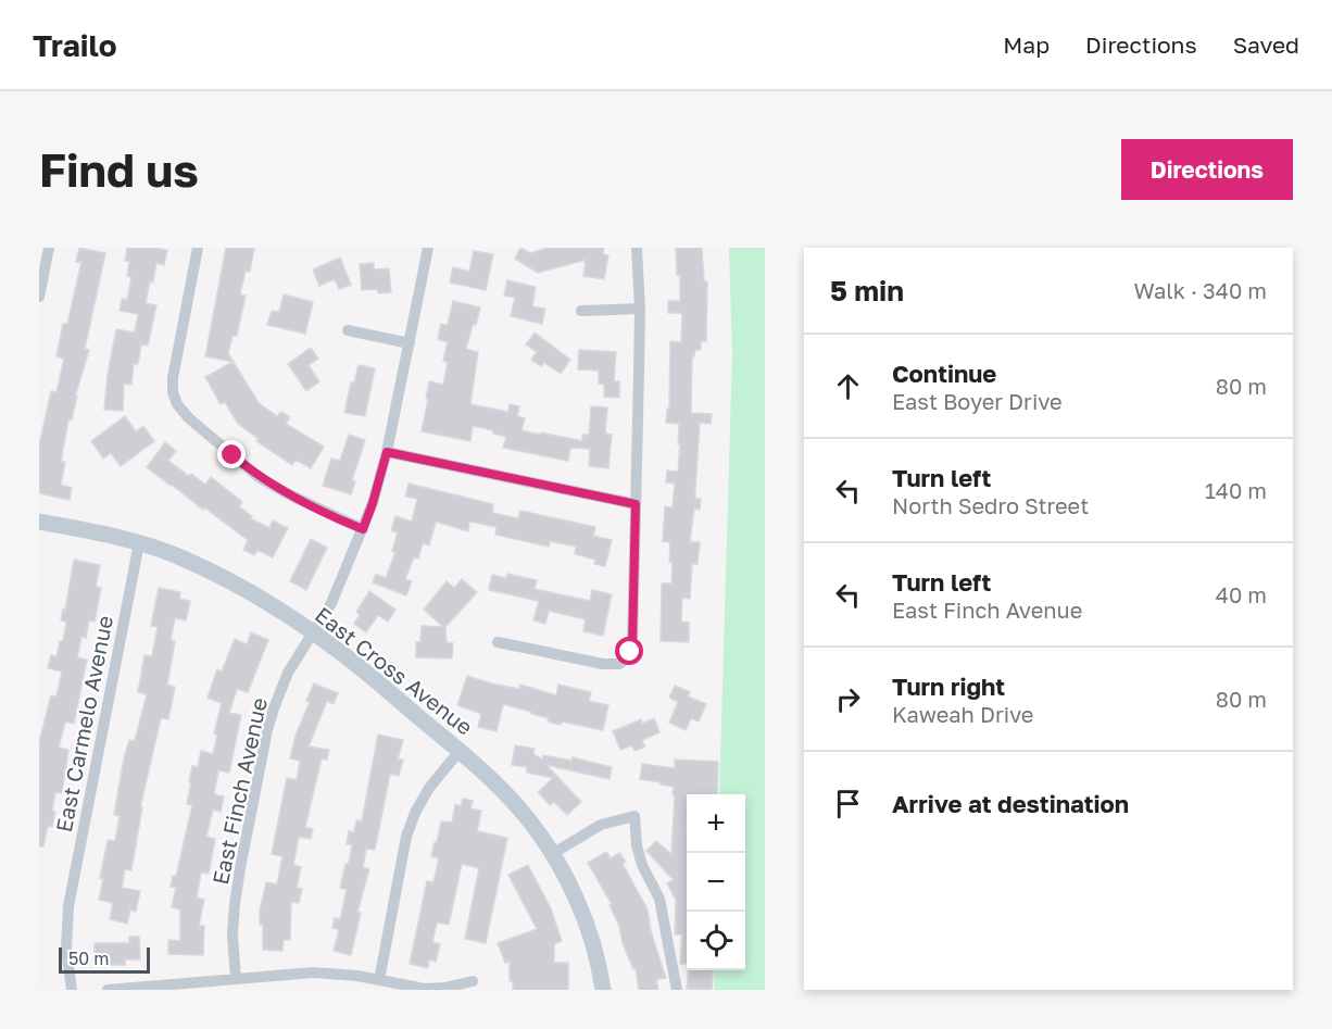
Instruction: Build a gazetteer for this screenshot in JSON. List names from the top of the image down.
{
  "streets": {
    "street": ["East Cross Avenue", "East Carmelo Avenue", "East Finch Avenue"]
  },
  "crossings": [
    ["East Cross Avenue", "East Carmelo Avenue"],
    ["East Cross Avenue", "East Finch Avenue"]
  ],
  "scale_bar": "50 m",
  "page": {
    "header": "Trailo",
    "nav": ["Map", "Directions", "Saved"],
    "buttons": "Directions",
    "title": "Find us",
    "heading": ["5 min", "Walk · 340 m"],
    "list": [
      ["Continue", "East Boyer Drive", "80 m"],
      ["Turn left", "North Sedro Street", "140 m"],
      ["Turn left", "East Finch Avenue", "40 m"],
      ["Turn right", "Kaweah Drive", "80 m"],
      "Arrive at destination"
    ],
    "map_buttons": ["+", "−"],
    "scale": "50 m"
  }
}
